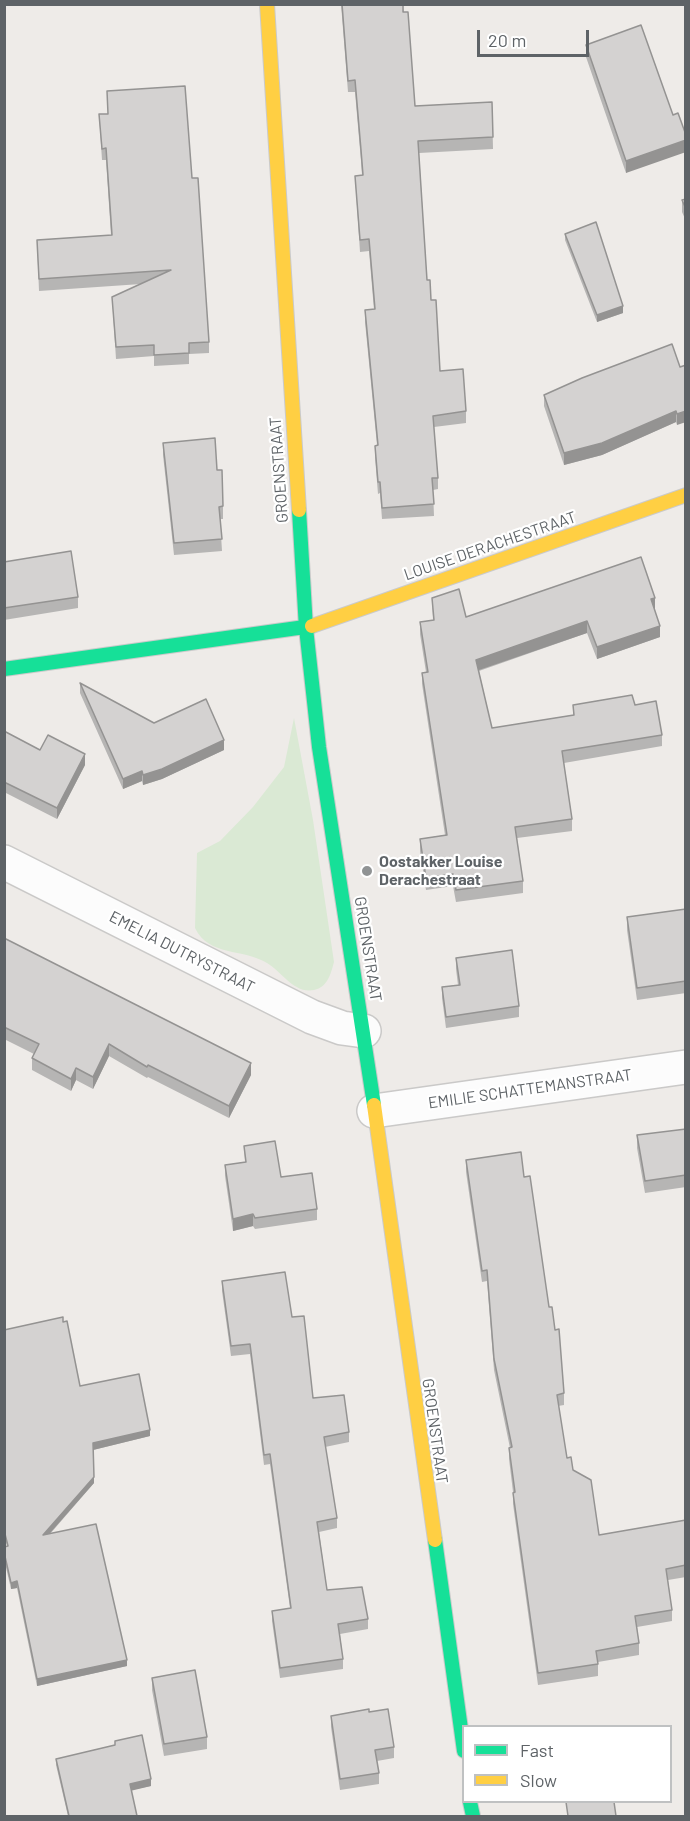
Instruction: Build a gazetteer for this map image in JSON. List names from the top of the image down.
{
  "streets": {
    "street": [
      "GROENSTRAAT",
      "LOUISE DERACHESTRAAT",
      "EMELIA DUTRYSTRAAT",
      "EMILIE SCHATTEMANSTRAAT"
    ]
  },
  "crossings": [
    ["GROENSTRAAT", "LOUISE DERACHESTRAAT"],
    ["GROENSTRAAT", "EMELIA DUTRYSTRAAT"],
    ["GROENSTRAAT", "EMILIE SCHATTEMANSTRAAT"]
  ],
  "places": ["Oostakker Louise Derachestraat"],
  "legend": ["Fast", "Slow"],
  "scale_bar": "20 m"
}
